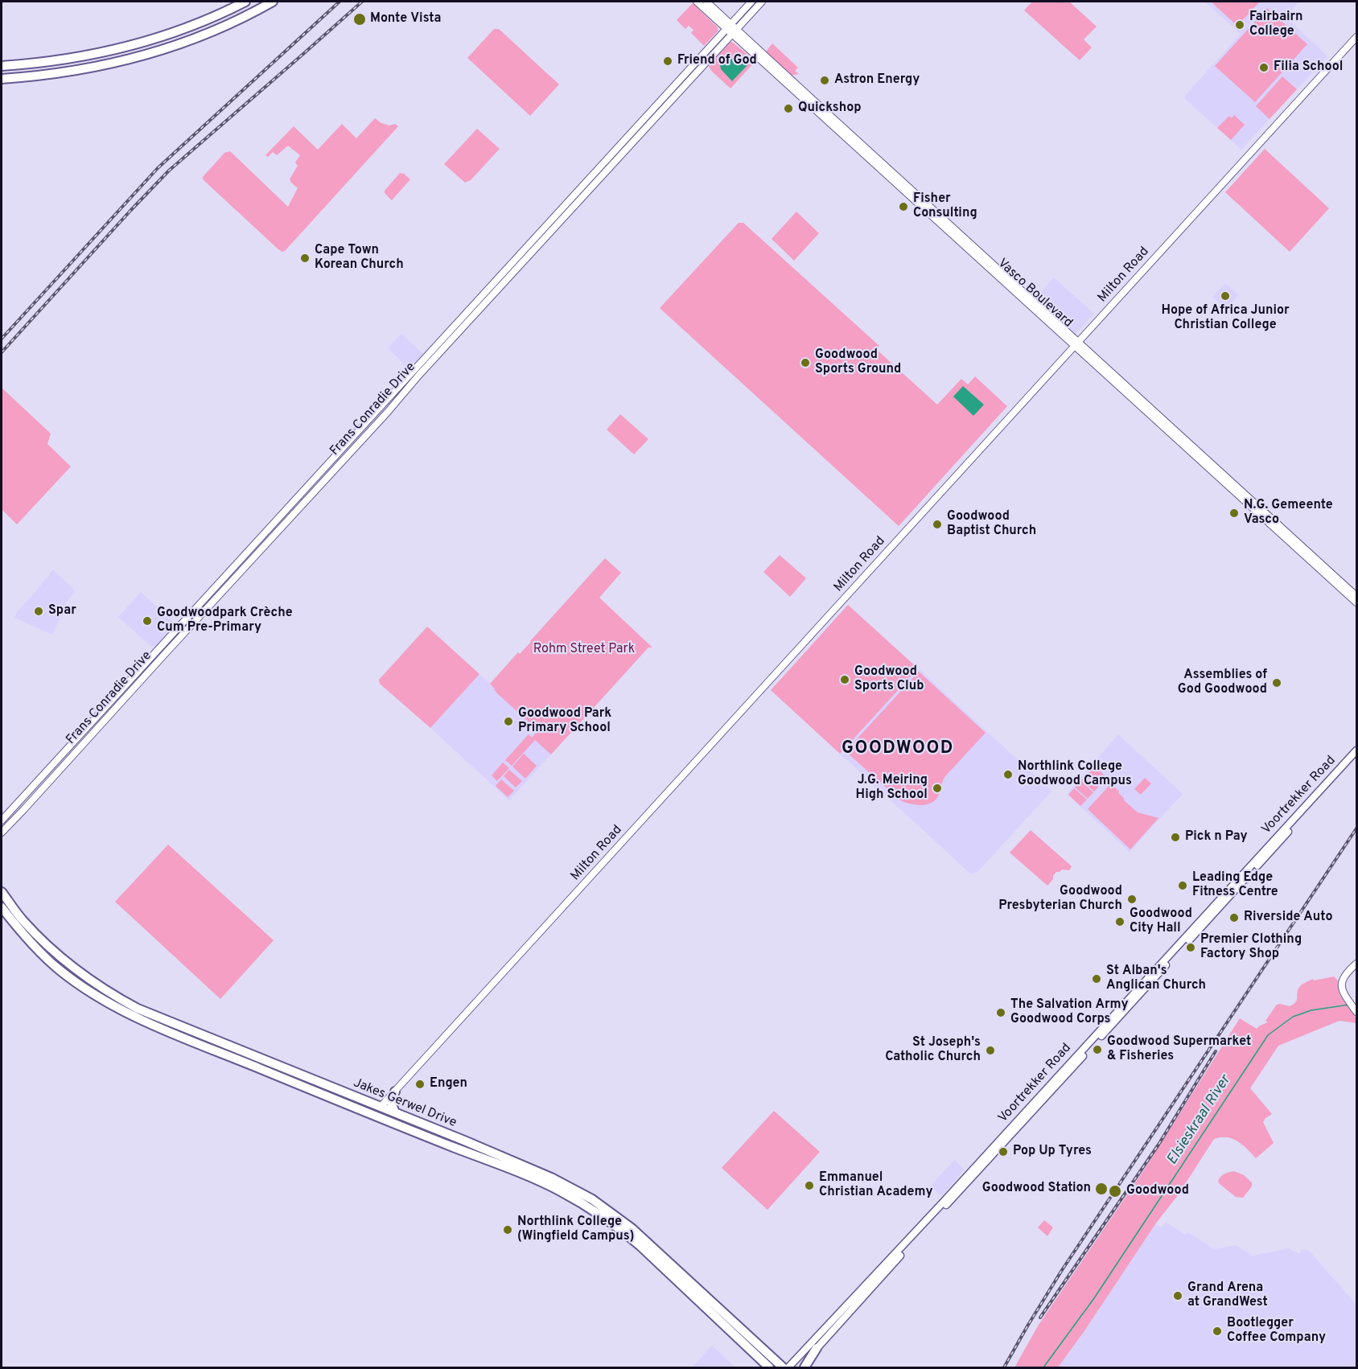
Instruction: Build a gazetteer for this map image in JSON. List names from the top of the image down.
{
  "streets": {
    "highway": ["Jakes Gerwel Drive"],
    "main road": [
      "Milton Road",
      "Vasco Boulevard",
      "Frans Conradie Drive",
      "Voortrekker Road"
    ]
  },
  "crossings": [
    ["Milton Road", "Vasco Boulevard"],
    ["Milton Road", "Jakes Gerwel Drive"],
    ["Vasco Boulevard", "Frans Conradie Drive"]
  ],
  "districts": ["GOODWOOD"],
  "water": ["Elsieskraal River"],
  "parks": ["Rohm Street Park"],
  "places": [
    "Monte Vista",
    "Fairbairn College",
    "Friend of God",
    "Filia School",
    "Astron Energy",
    "Quickshop",
    "Fisher Consulting",
    "Cape Town Korean Church",
    "Hope of Africa Junior Christian College",
    "Goodwood Sports Ground",
    "N.G. Gemeente Vasco",
    "Goodwood Baptist Church",
    "Spar",
    "Goodwoodpark Crèche Cum Pre-Primary",
    "Goodwood Sports Club",
    "Assemblies of God Goodwood",
    "Goodwood Park Primary School",
    "Northlink College Goodwood Campus",
    "J.G. Meiring High School",
    "Pick n Pay",
    "Leading Edge Fitness Centre",
    "Goodwood Presbyterian Church",
    "Riverside Auto",
    "Goodwood City Hall",
    "Premier Clothing Factory Shop",
    "St Alban's Anglican Church",
    "The Salvation Army Goodwood Corps",
    "Goodwood Supermarket & Fisheries",
    "St Joseph's Catholic Church",
    "Engen",
    "Pop Up Tyres",
    "Emmanuel Christian Academy",
    "Goodwood Station",
    "Goodwood",
    "Northlink College (Wingfield Campus)",
    "Grand Arena at GrandWest",
    "Bootlegger Coffee Company"
  ]
}
